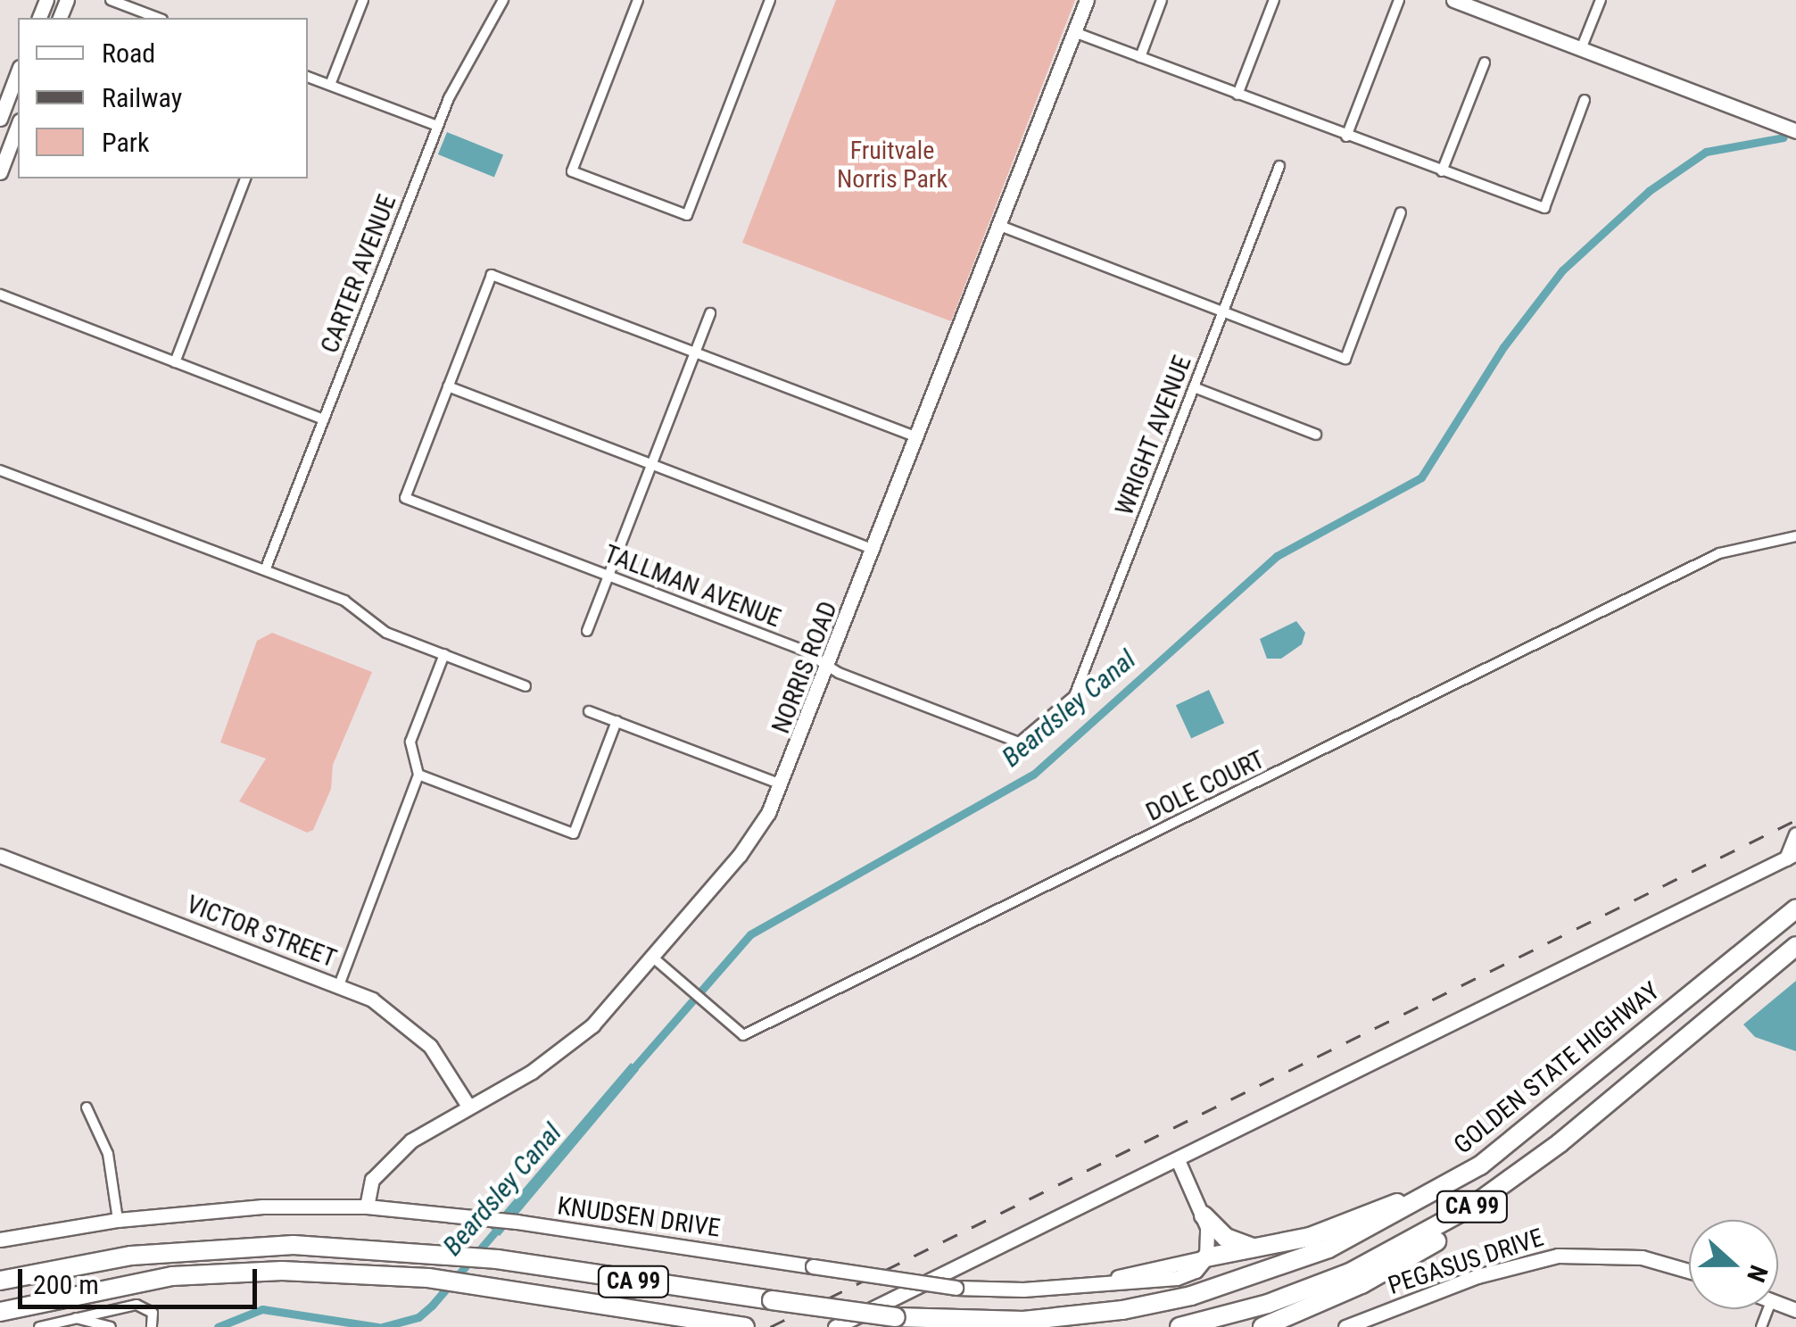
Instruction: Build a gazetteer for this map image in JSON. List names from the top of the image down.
{
  "streets": {
    "highway": ["GOLDEN STATE HIGHWAY", "CA 99"],
    "street": [
      "CARTER AVENUE",
      "WRIGHT AVENUE",
      "TALLMAN AVENUE",
      "NORRIS ROAD",
      "DOLE COURT",
      "VICTOR STREET",
      "KNUDSEN DRIVE",
      "PEGASUS DRIVE"
    ]
  },
  "crossings": [
    ["WRIGHT AVENUE", "TALLMAN AVENUE"],
    ["TALLMAN AVENUE", "NORRIS ROAD"],
    ["NORRIS ROAD", "DOLE COURT"],
    ["NORRIS ROAD", "VICTOR STREET"],
    ["NORRIS ROAD", "KNUDSEN DRIVE"]
  ],
  "water": ["Beardsley Canal"],
  "parks": ["Fruitvale Norris Park"],
  "legend": ["Road", "Railway", "Park"],
  "scale_bar": "200 m",
  "north": "right"
}
